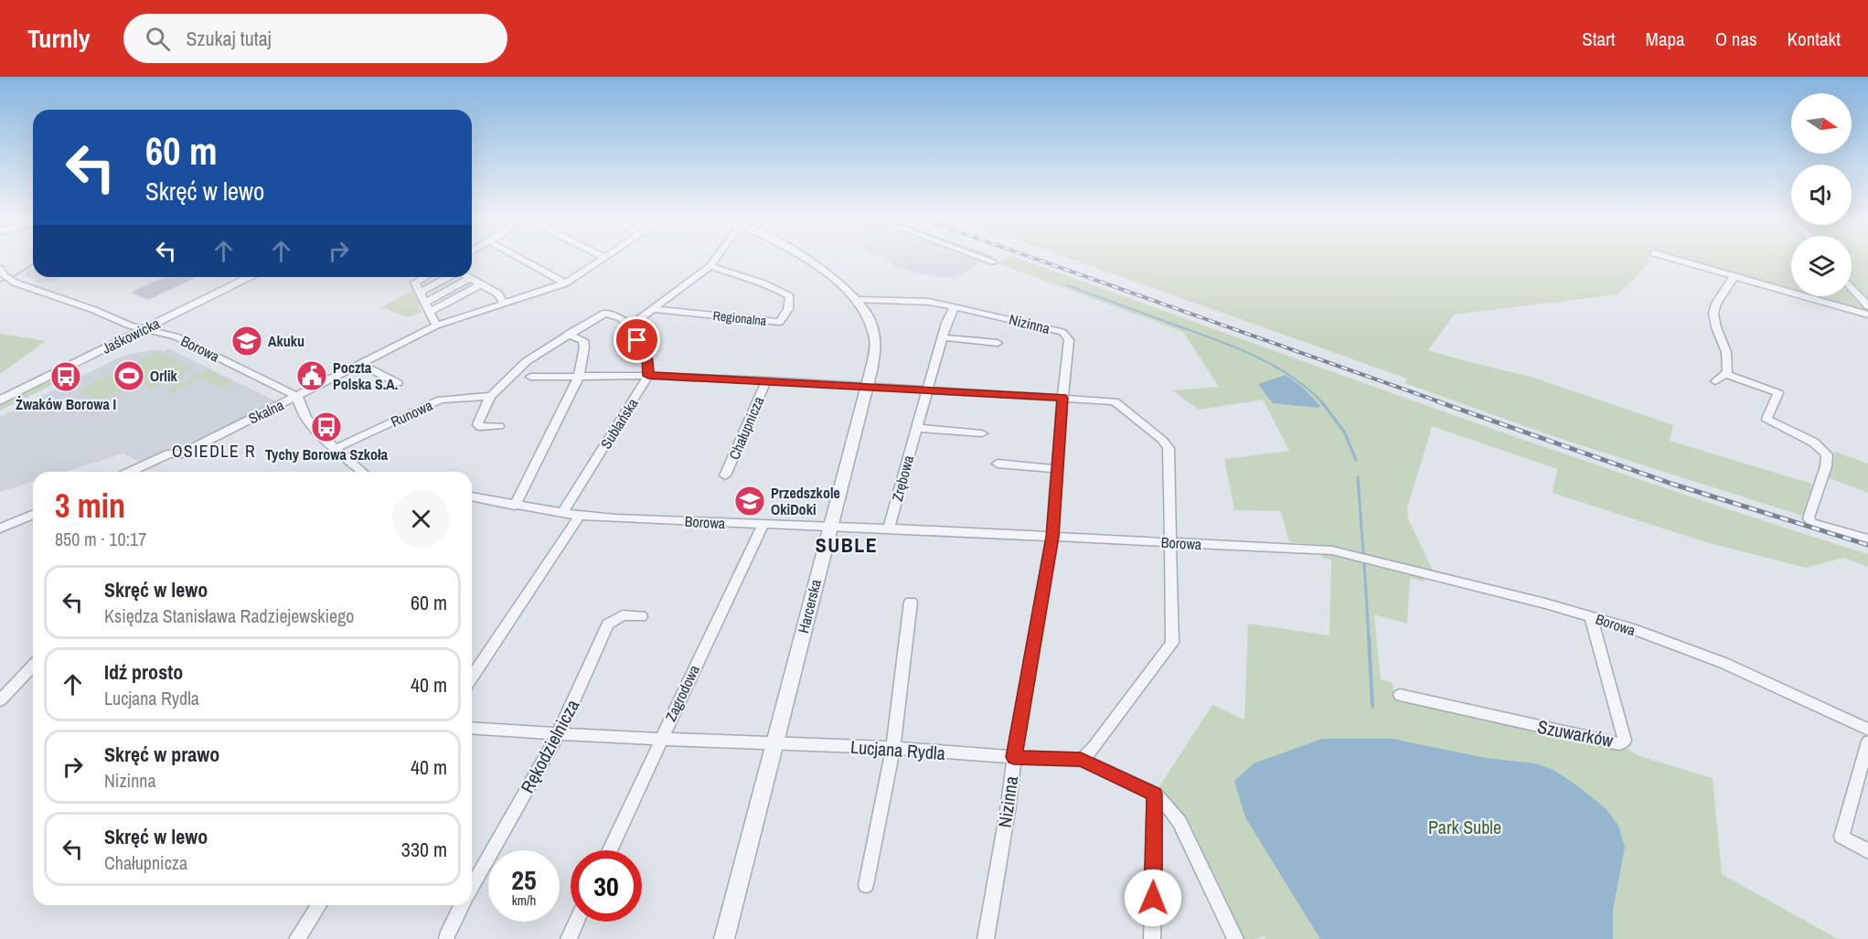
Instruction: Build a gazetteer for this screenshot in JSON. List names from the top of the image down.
{
  "streets": {
    "street": [
      "Regionalna",
      "Nizinna",
      "Jaśkowicka",
      "Borowa",
      "Skalna",
      "Runowa",
      "Sublańska",
      "Chałupnicza",
      "Zrębowa",
      "Harcerska",
      "Zagrodowa",
      "Szuwarków",
      "Rękodzielnicza",
      "Lucjana Rydla"
    ]
  },
  "crossings": [
    ["Nizinna", "Borowa"],
    ["Nizinna", "Chałupnicza"],
    ["Nizinna", "Zrębowa"],
    ["Nizinna", "Harcerska"],
    ["Nizinna", "Lucjana Rydla"],
    ["Jaśkowicka", "Borowa"],
    ["Borowa", "Skalna"],
    ["Borowa", "Sublańska"],
    ["Borowa", "Chałupnicza"],
    ["Borowa", "Zrębowa"],
    ["Borowa", "Harcerska"],
    ["Borowa", "Zagrodowa"],
    ["Borowa", "Szuwarków"],
    ["Sublańska", "Chałupnicza"],
    ["Chałupnicza", "Zrębowa"],
    ["Chałupnicza", "Harcerska"],
    ["Harcerska", "Lucjana Rydla"],
    ["Zagrodowa", "Lucjana Rydla"],
    ["Rękodzielnicza", "Lucjana Rydla"]
  ],
  "districts": ["OSIEDLE R", "SUBLE"],
  "parks": ["Park Suble"],
  "places": {
    "school or university": ["Akuku", "Przedszkole OkiDoki"],
    "sports": ["Orlik"],
    "public building": ["Poczta Polska S.A."],
    "bus stop": ["Żwaków Borowa I", "Tychy Borowa Szkoła"]
  },
  "north": "right",
  "page": {
    "header": "Turnly",
    "search": "Szukaj tutaj",
    "nav": [
      "Start",
      "Mapa",
      "O nas",
      "Kontakt"
    ],
    "turn": ["60 m", "Skręć w lewo"],
    "heading": ["3 min", "850 m · 10:17"],
    "list": [
      {
        "name": "Skręć w lewo",
        "note": "Księdza Stanisława Radziejewskiego",
        "value": "60 m"
      },
      {
        "name": "Idź prosto",
        "note": "Lucjana Rydla",
        "value": "40 m"
      },
      {
        "name": "Skręć w prawo",
        "note": "Nizinna",
        "value": "40 m"
      },
      {
        "name": "Skręć w lewo",
        "note": "Chałupnicza",
        "value": "330 m"
      }
    ],
    "speed": "25 km/h",
    "limit": "30"
  }
}
